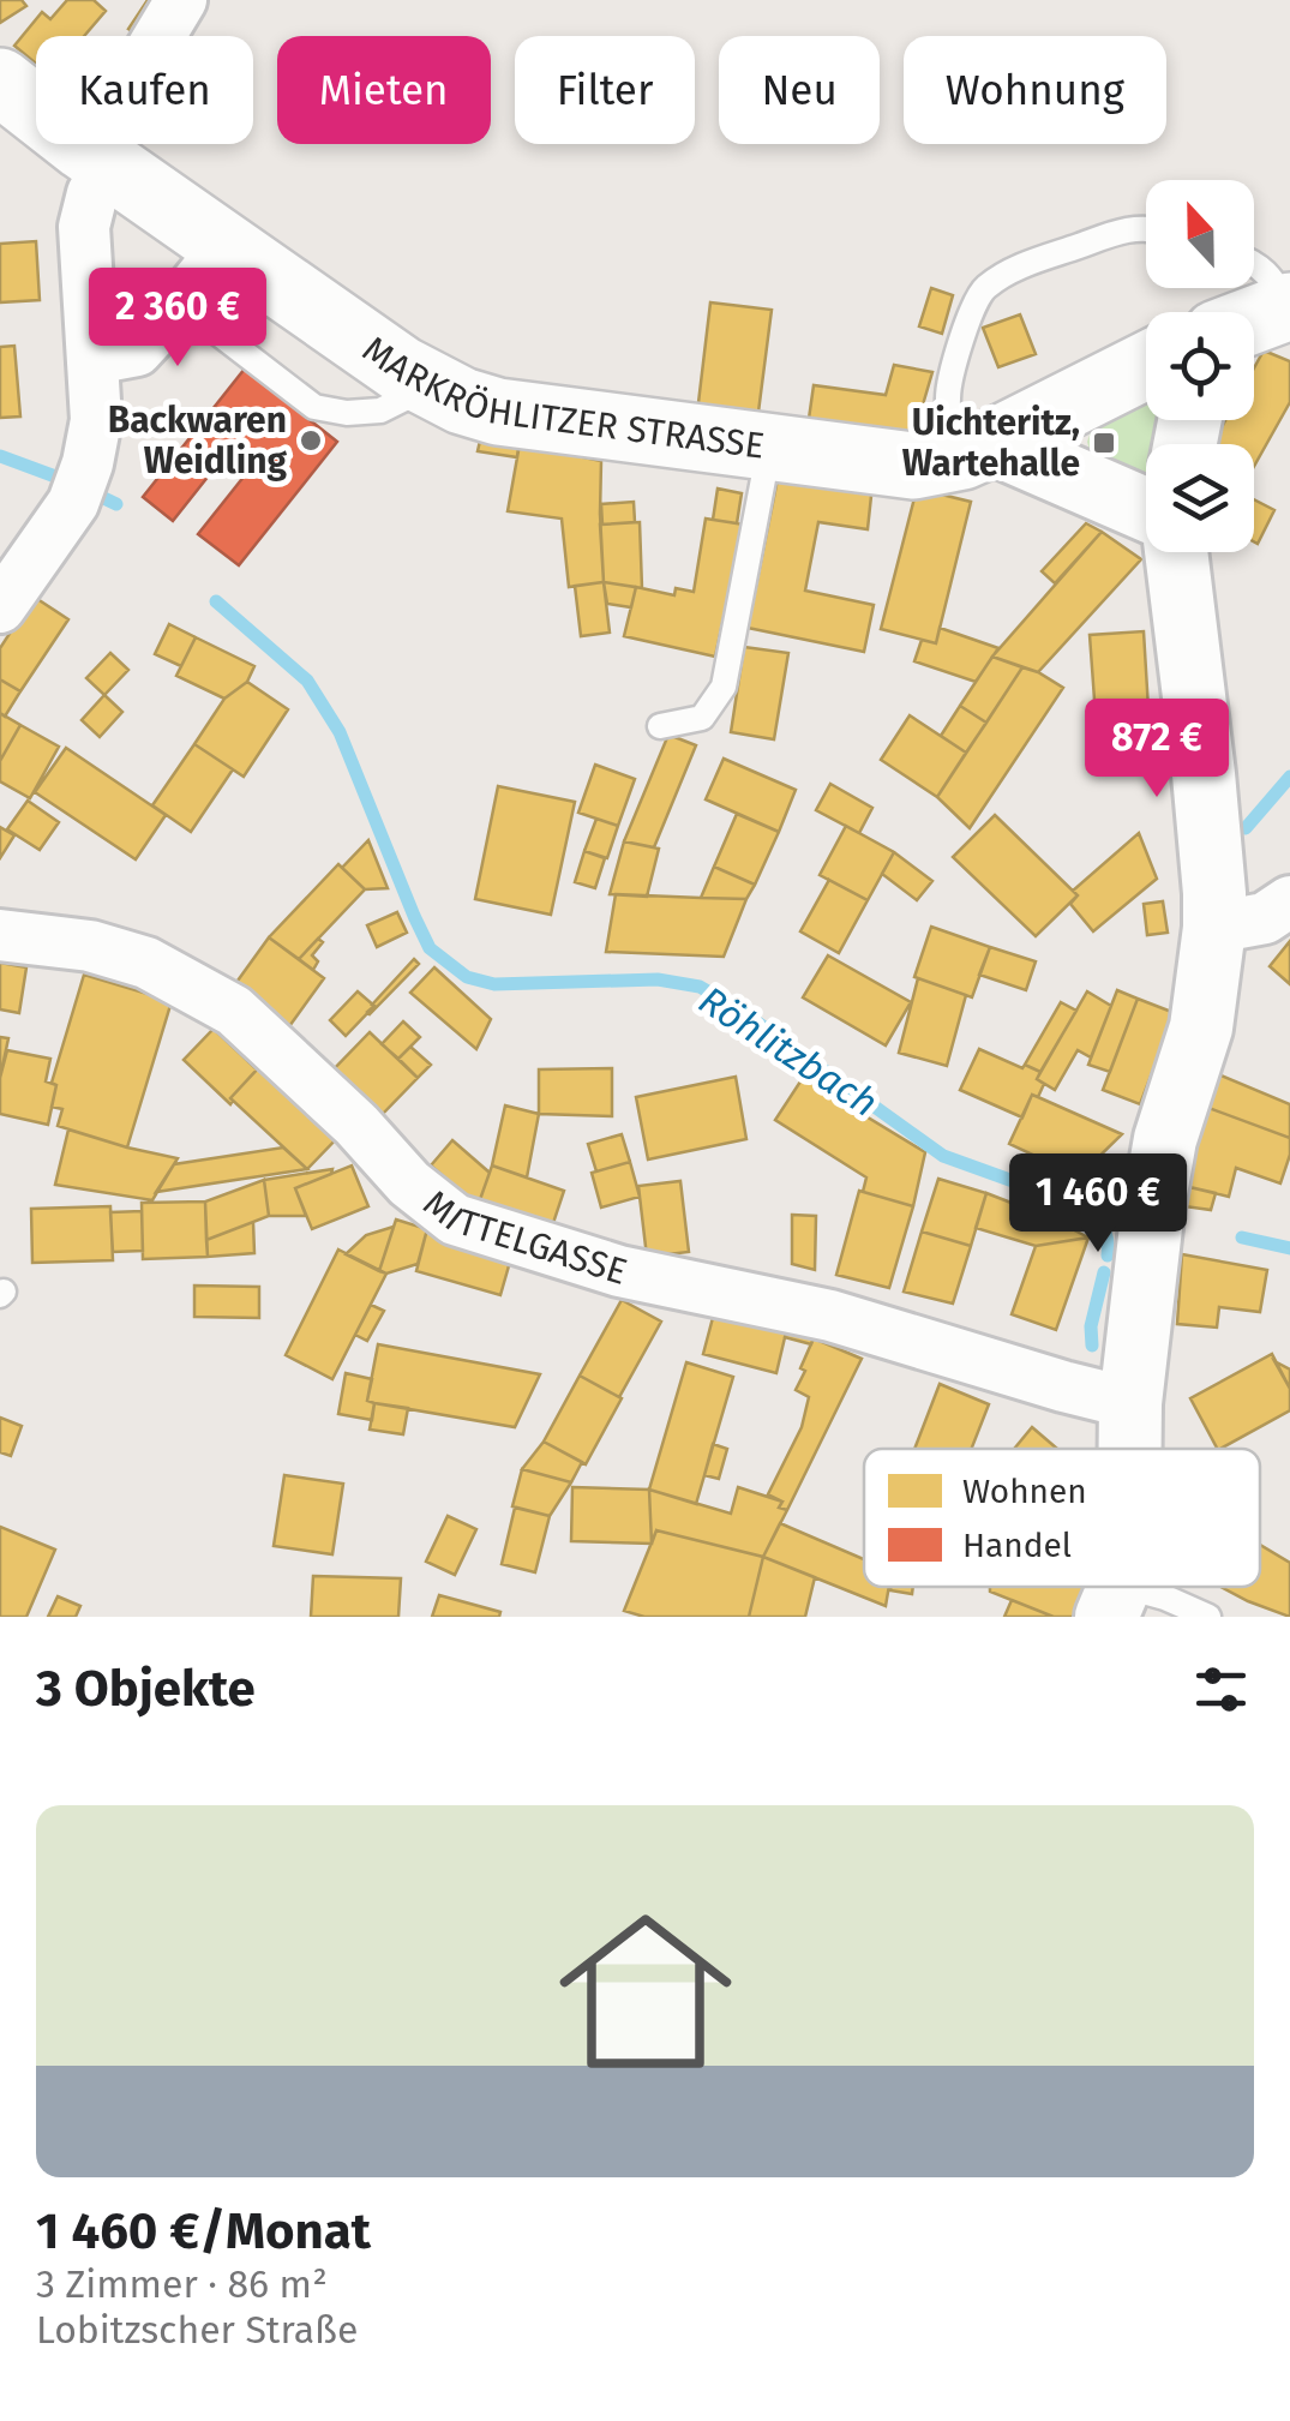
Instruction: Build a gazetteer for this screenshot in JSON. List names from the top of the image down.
{
  "streets": {
    "main road": ["MARKRÖHLITZER STRASSE"],
    "street": ["MITTELGASSE"]
  },
  "water": ["Röhlitzbach"],
  "places": {
    "other": ["Backwaren Weidling"],
    "transit": ["Uichteritz, Wartehalle"]
  },
  "legend": ["Wohnen", "Handel"],
  "north": "top",
  "page": {
    "chip": [
      "Kaufen",
      "Mieten",
      "Filter",
      "Neu",
      "Wohnung"
    ],
    "price": ["2 360 €", "872 €", "1 460 €"],
    "heading": "3 Objekte",
    "list": [
      {
        "name": "1 460 €/Monat",
        "note": "3 Zimmer · 86 m² · Lobitzscher Straße"
      }
    ]
  }
}
